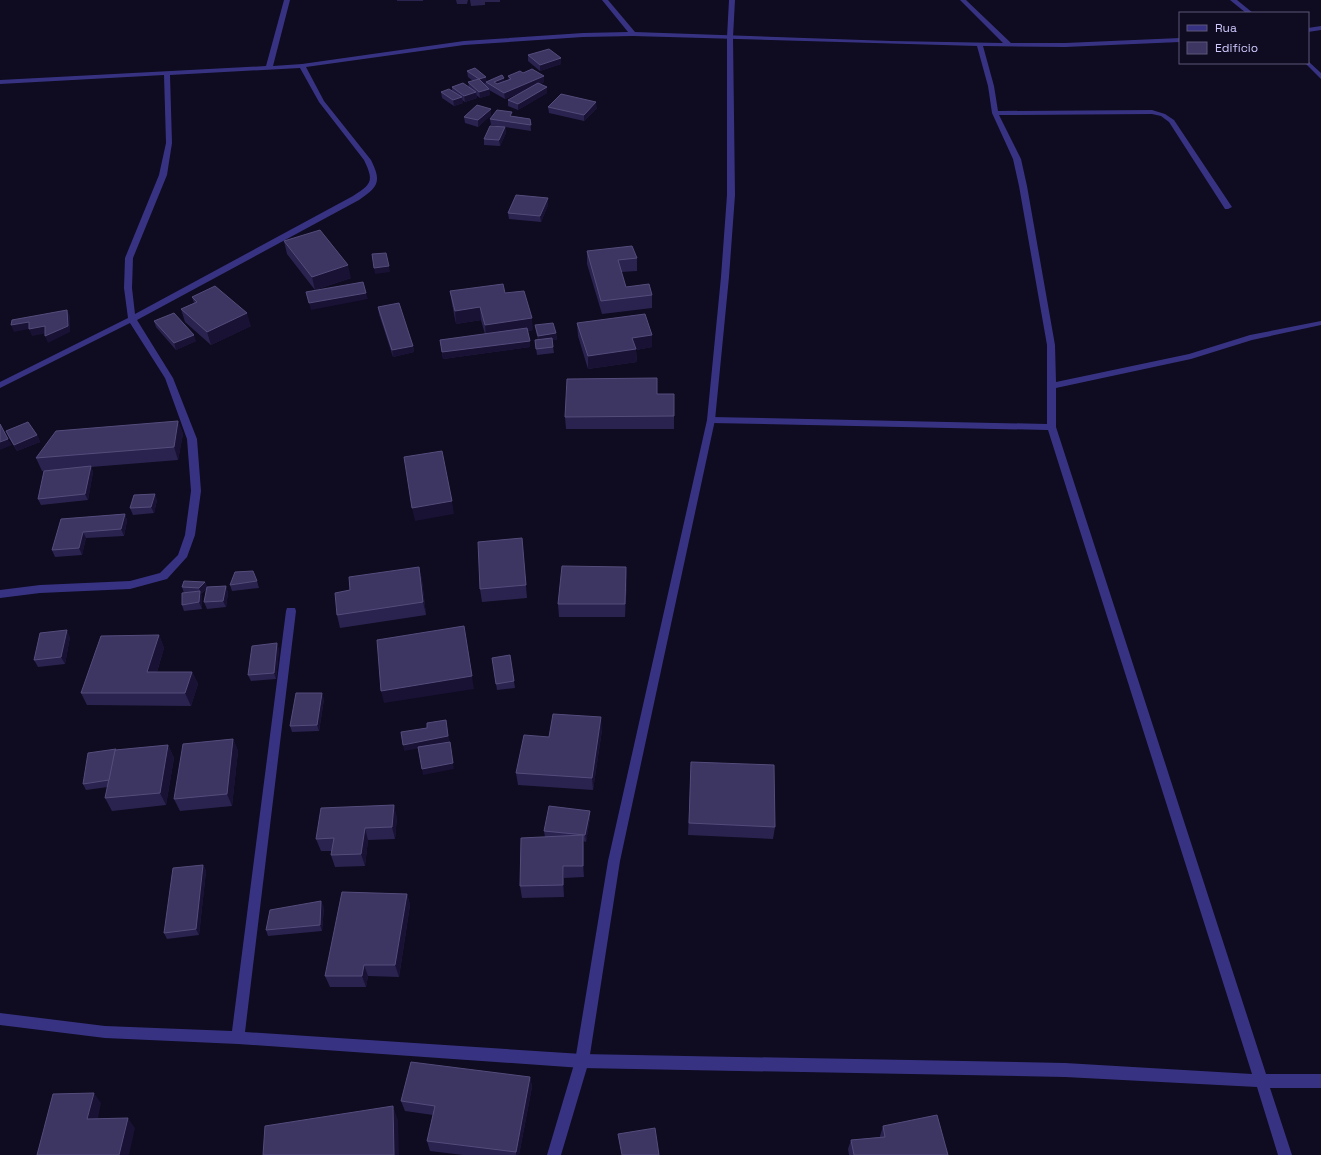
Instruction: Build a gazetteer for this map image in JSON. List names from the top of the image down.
{
  "legend": ["Rua", "Edifício"]
}
